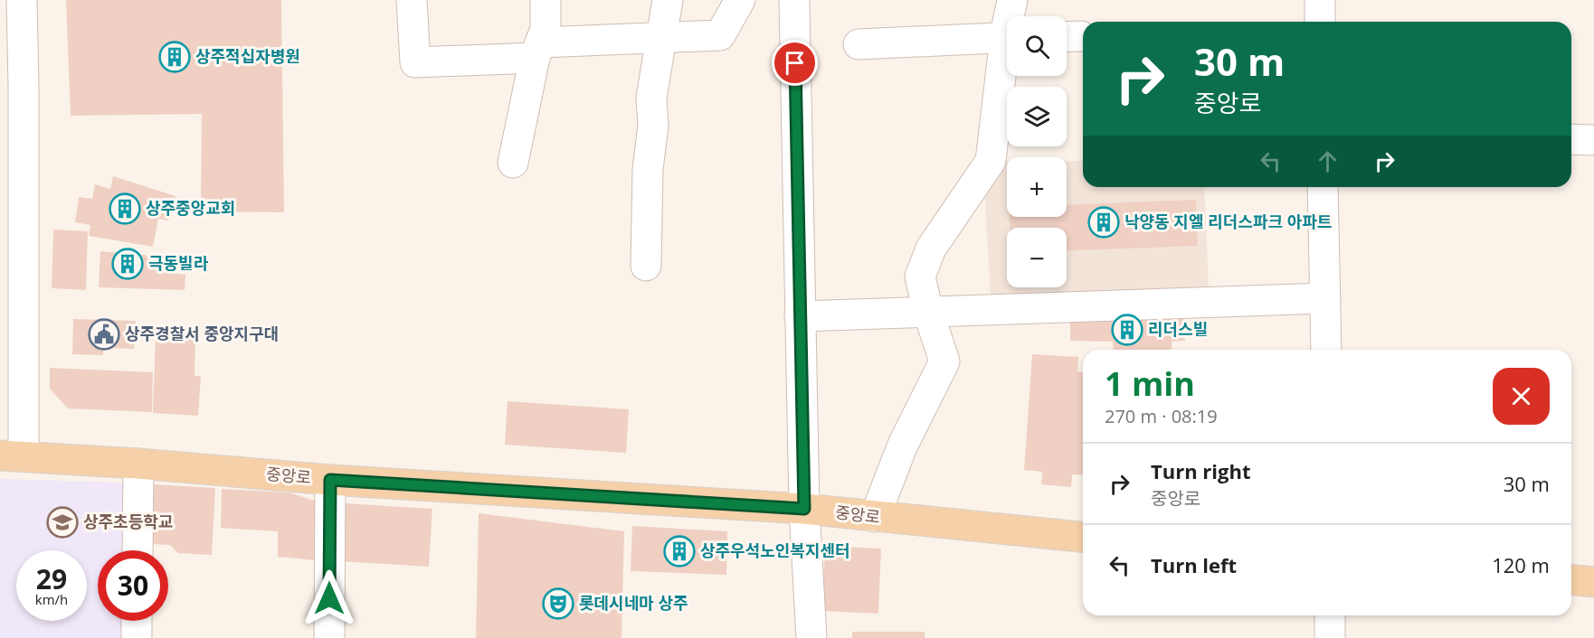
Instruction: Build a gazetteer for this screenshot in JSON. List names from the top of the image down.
{
  "streets": {
    "main road": ["중앙로"]
  },
  "places": {
    "building": [
      "상주적십자병원",
      "상주중앙교회",
      "낙양동 지엘 리더스파크 아파트",
      "극동빌라",
      "리더스빌",
      "상주우석노인복지센터"
    ],
    "public building": ["상주경찰서 중앙지구대"],
    "school or university": ["상주초등학교"],
    "theatre": ["롯데시네마 상주"]
  },
  "page": {
    "map_buttons": ["+", "−"],
    "turn": ["30 m", "중앙로"],
    "heading": ["1 min", "270 m · 08:19"],
    "list": [
      {
        "name": "Turn right",
        "note": "중앙로",
        "value": "30 m"
      },
      {
        "name": "Turn left",
        "value": "120 m"
      }
    ],
    "speed": "29 km/h",
    "limit": "30"
  }
}
